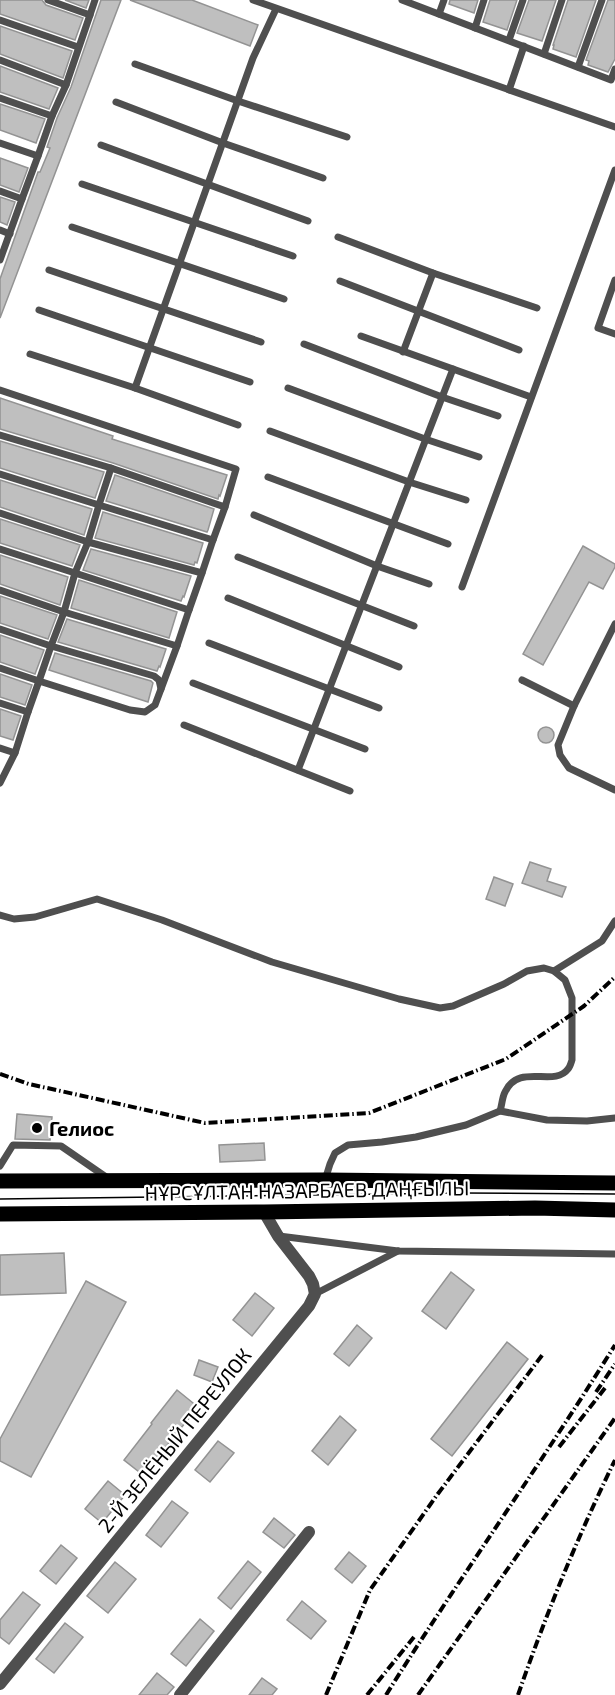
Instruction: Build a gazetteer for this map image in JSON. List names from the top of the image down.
{
  "streets": {
    "main road": ["НҰРСҰЛТАН НАЗАРБАЕВ ДАҢҒЫЛЫ"],
    "street": ["2-Й ЗЕЛЁНЫЙ ПЕРЕУЛОК"]
  },
  "places": ["Гелиос"]
}
